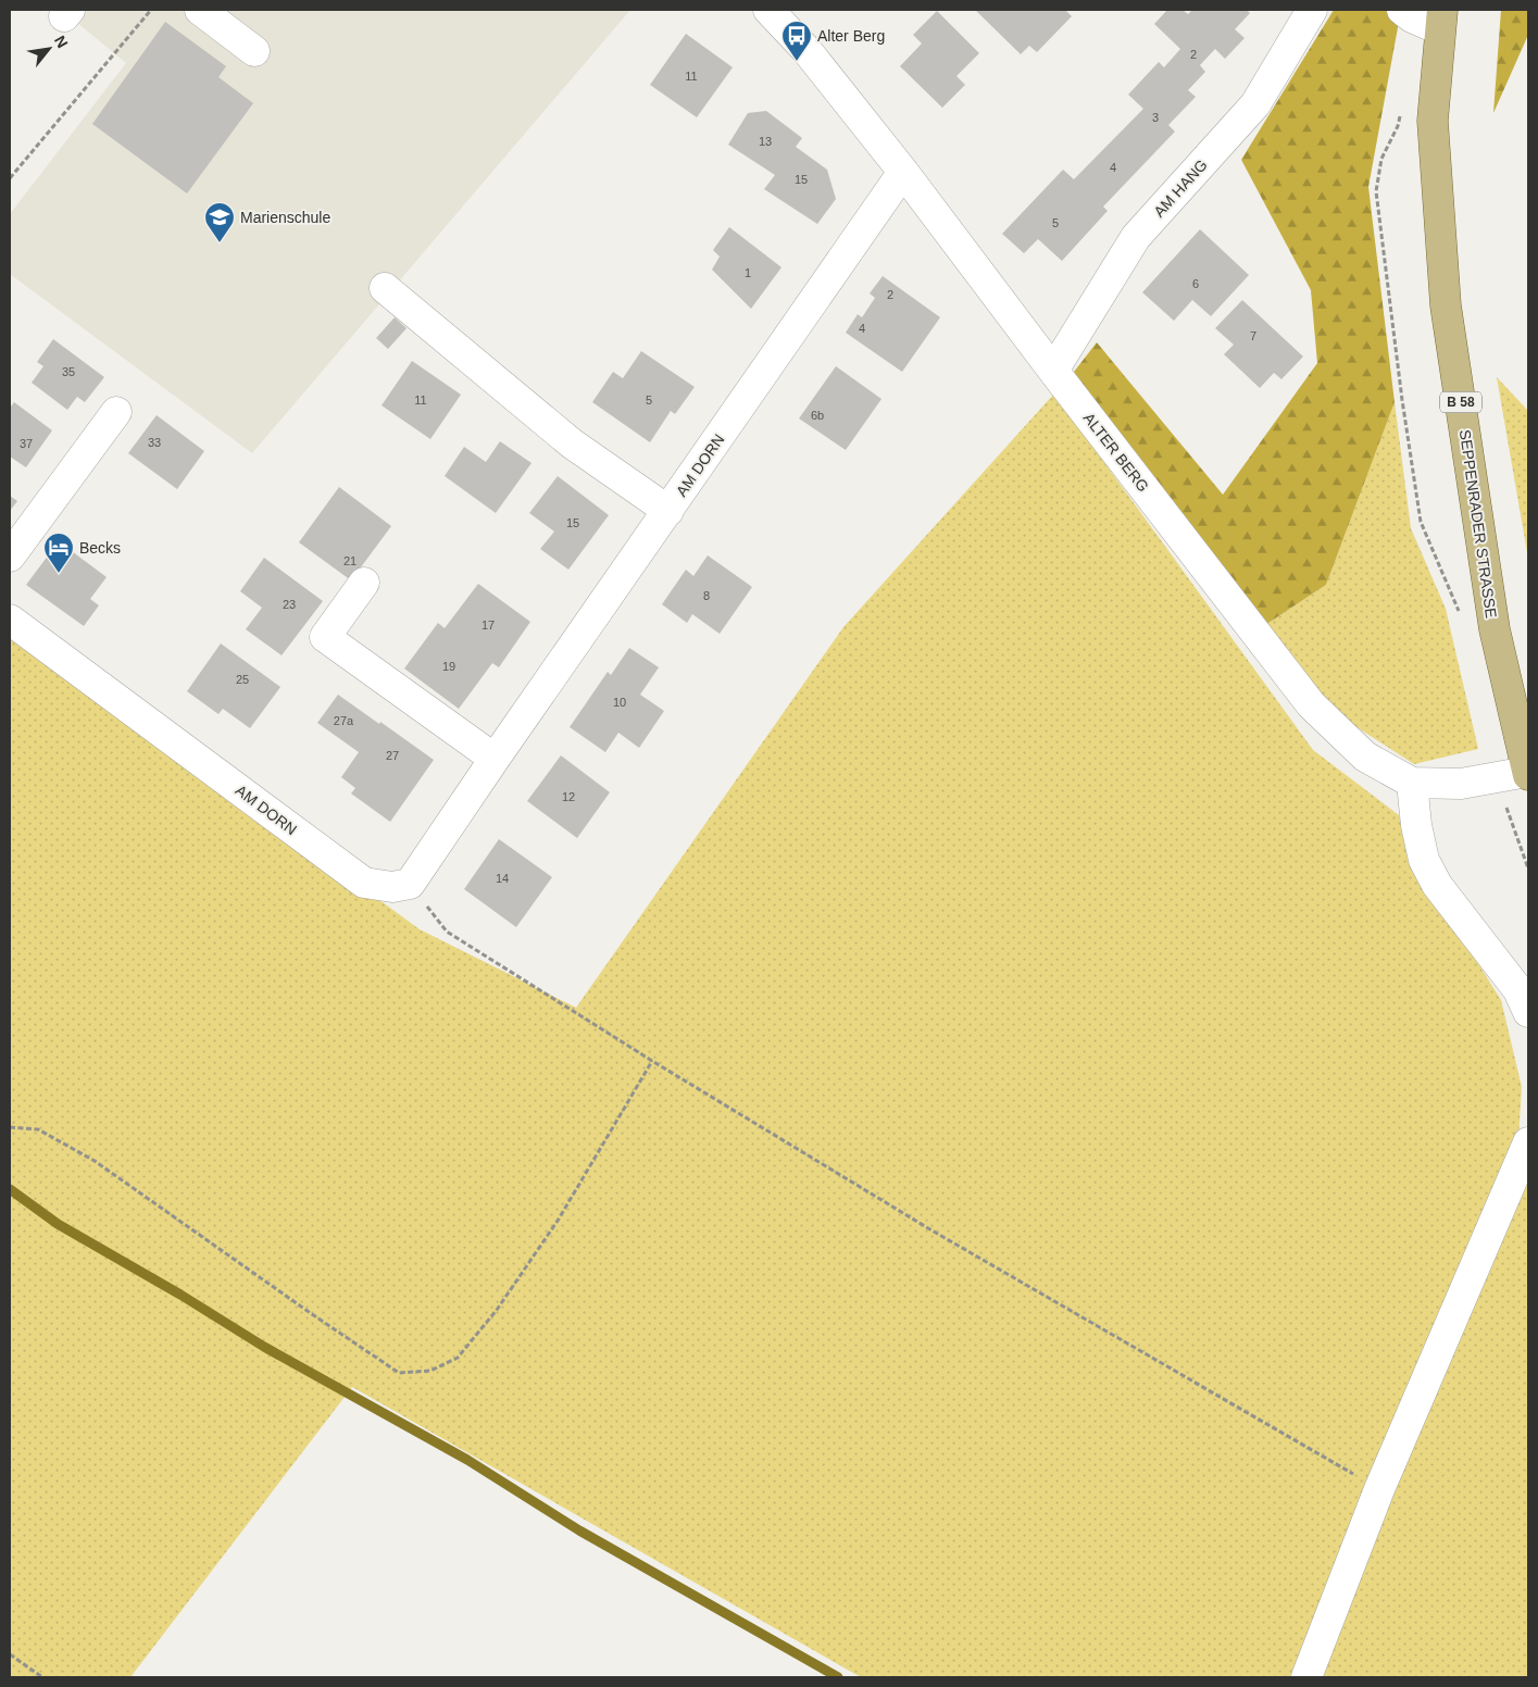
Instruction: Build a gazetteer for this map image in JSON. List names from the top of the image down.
{
  "streets": {
    "main road": ["B 58", "SEPPENRADER STRASSE"],
    "street": ["AM HANG", "ALTER BERG", "AM DORN"]
  },
  "crossings": [
    ["AM HANG", "ALTER BERG"],
    ["ALTER BERG", "AM DORN"],
    ["ALTER BERG", "SEPPENRADER STRASSE"]
  ],
  "places": {
    "bus stop": ["Alter Berg"],
    "school or university": ["Marienschule"],
    "hotel": ["Becks"]
  },
  "house_numbers": [
    "2",
    "11",
    "3",
    "13",
    "4",
    "15",
    "5",
    "1",
    "6",
    "2",
    "4",
    "7",
    "35",
    "11",
    "5",
    "6b",
    "33",
    "37",
    "15",
    "21",
    "8",
    "23",
    "17",
    "19",
    "25",
    "10",
    "27a",
    "27",
    "12",
    "14"
  ],
  "north": "top right"
}
